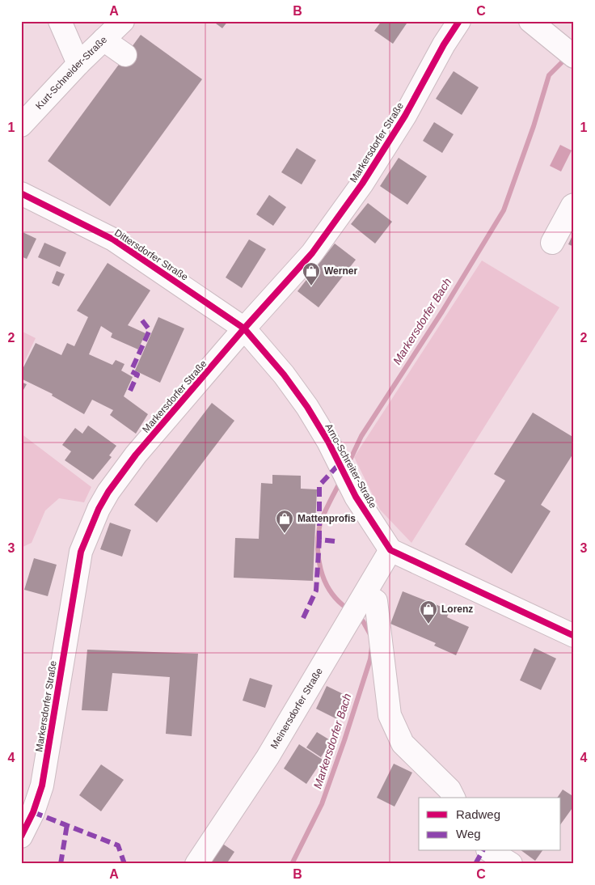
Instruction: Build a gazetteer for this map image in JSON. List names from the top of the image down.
{
  "streets": {
    "street": [
      "Kurt-Schneider-Straße",
      "Markersdorfer Straße",
      "Dittersdorfer Straße",
      "Arno-Schreiter-Straße",
      "Meinersdorfer Straße"
    ]
  },
  "crossings": [
    ["Markersdorfer Straße", "Dittersdorfer Straße"],
    ["Markersdorfer Straße", "Arno-Schreiter-Straße"],
    ["Dittersdorfer Straße", "Arno-Schreiter-Straße"],
    ["Arno-Schreiter-Straße", "Meinersdorfer Straße"]
  ],
  "water": ["Markersdorfer Bach"],
  "places": {
    "shop": ["Werner", "Mattenprofis", "Lorenz"]
  },
  "legend": ["Radweg", "Weg"],
  "grid": {
    "columns": ["A", "B", "C"],
    "rows": [
      "1",
      "2",
      "3",
      "4"
    ]
  }
}
